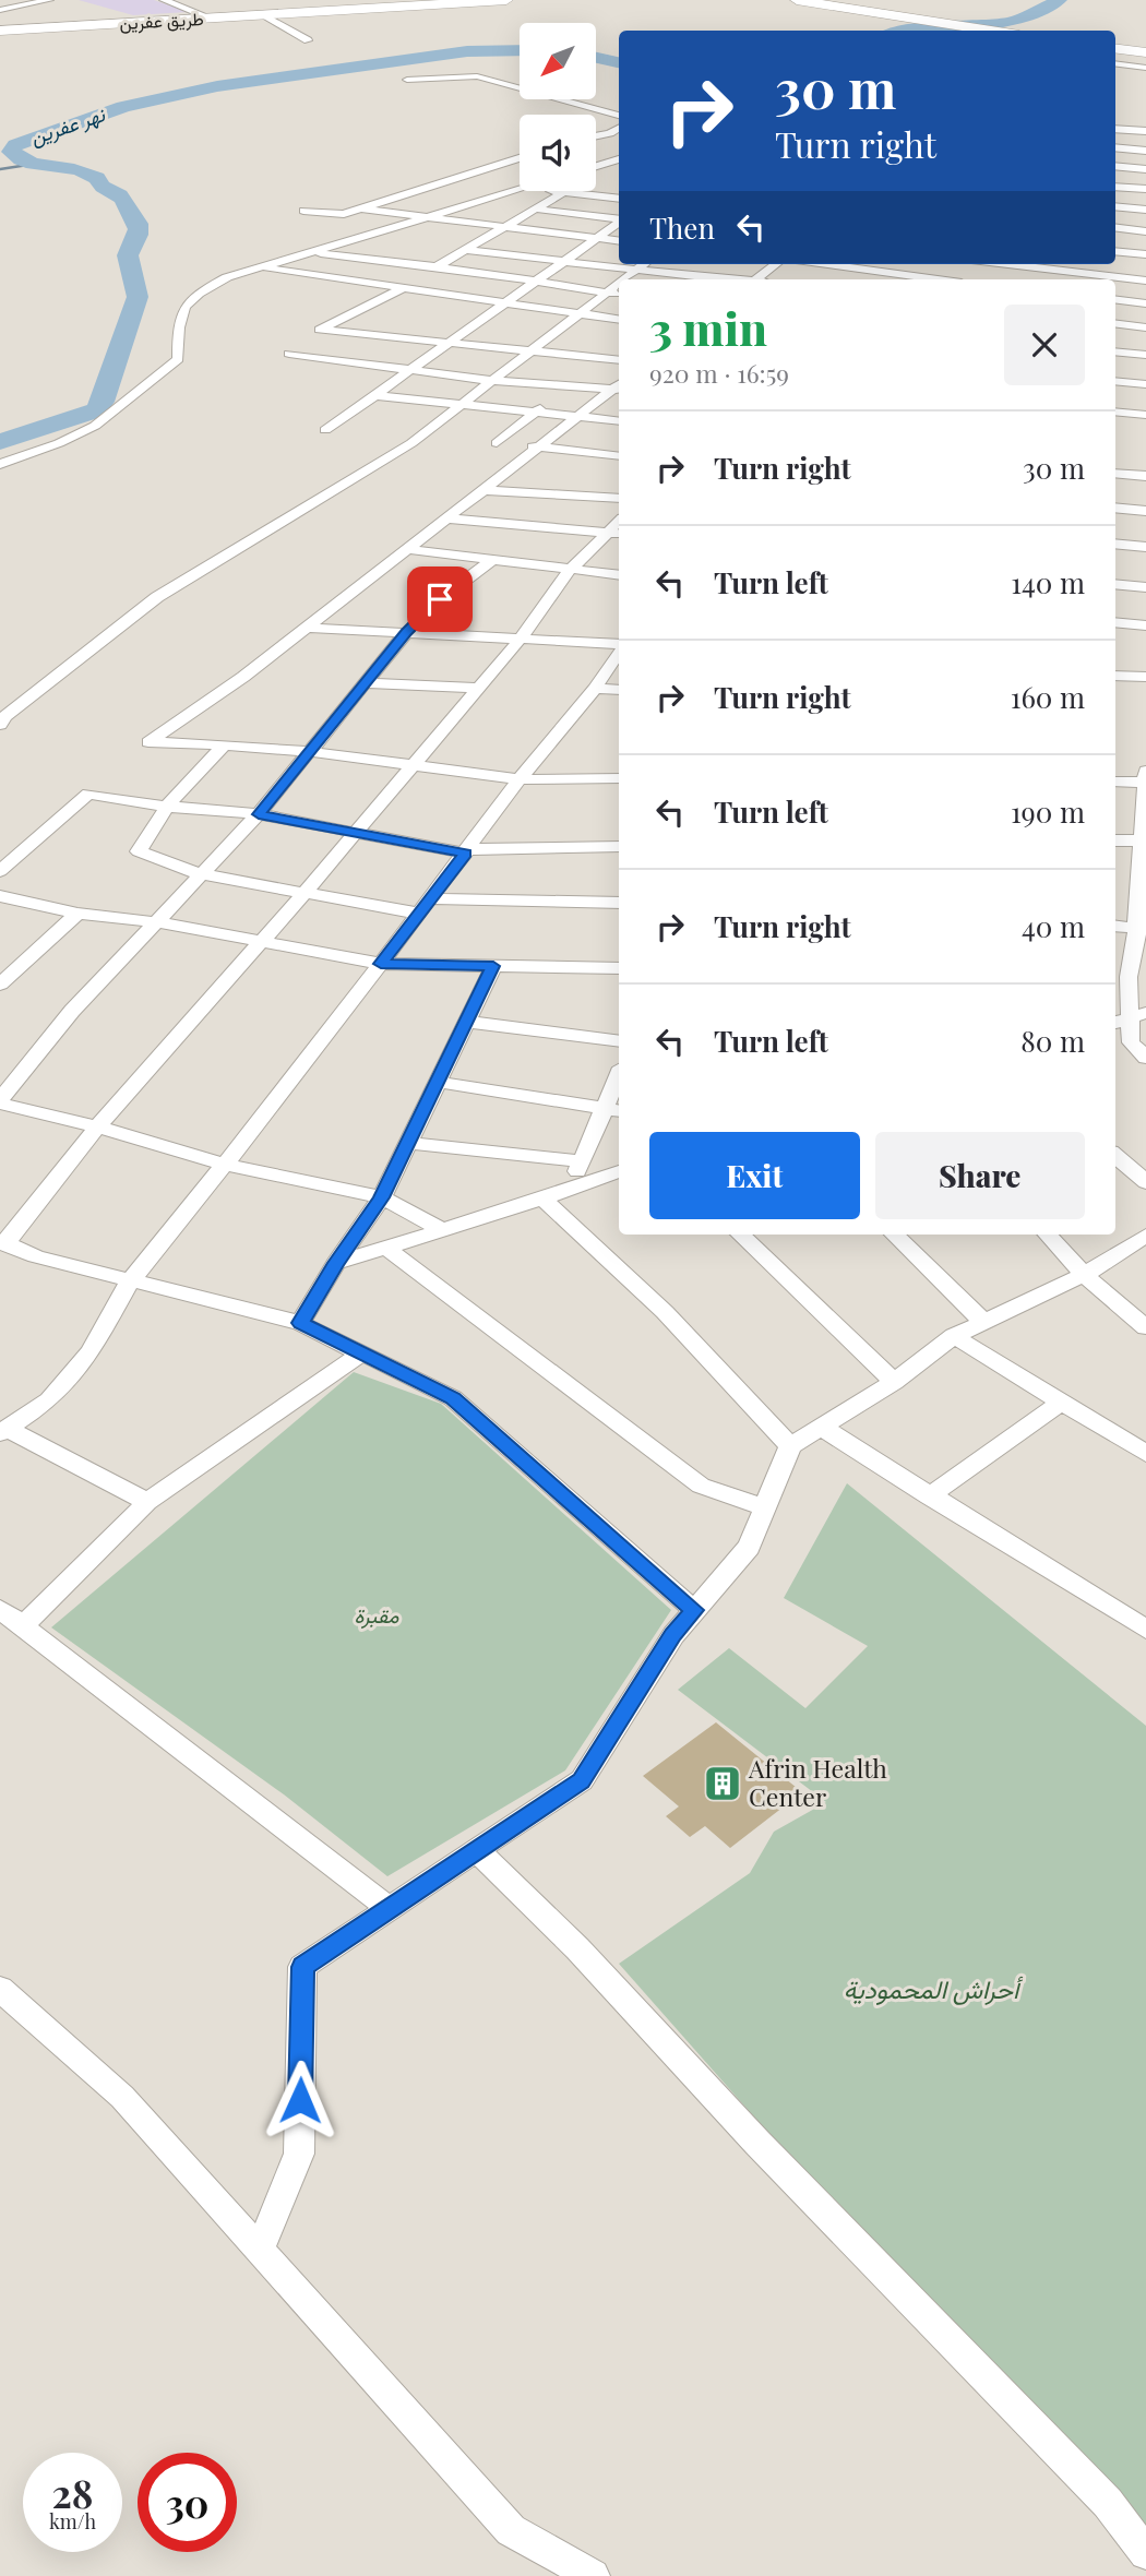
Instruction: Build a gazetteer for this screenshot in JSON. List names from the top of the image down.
{
  "streets": {
    "main road": ["طريق عفرين"]
  },
  "water": ["نهر عفرين"],
  "parks": ["مقبرة", "أحراش المحمودية"],
  "places": {
    "building": ["Afrin Health Center"]
  },
  "north": "bottom left",
  "page": {
    "turn": ["30 m", "Turn right"],
    "then": "Then",
    "heading": ["3 min", "920 m · 16:59"],
    "list": [
      {
        "name": "Turn right",
        "value": "30 m"
      },
      {
        "name": "Turn left",
        "value": "140 m"
      },
      {
        "name": "Turn right",
        "value": "160 m"
      },
      {
        "name": "Turn left",
        "value": "190 m"
      },
      {
        "name": "Turn right",
        "value": "40 m"
      },
      {
        "name": "Turn left",
        "value": "80 m"
      }
    ],
    "buttons": ["Exit", "Share"],
    "speed": "28 km/h",
    "limit": "30"
  }
}
